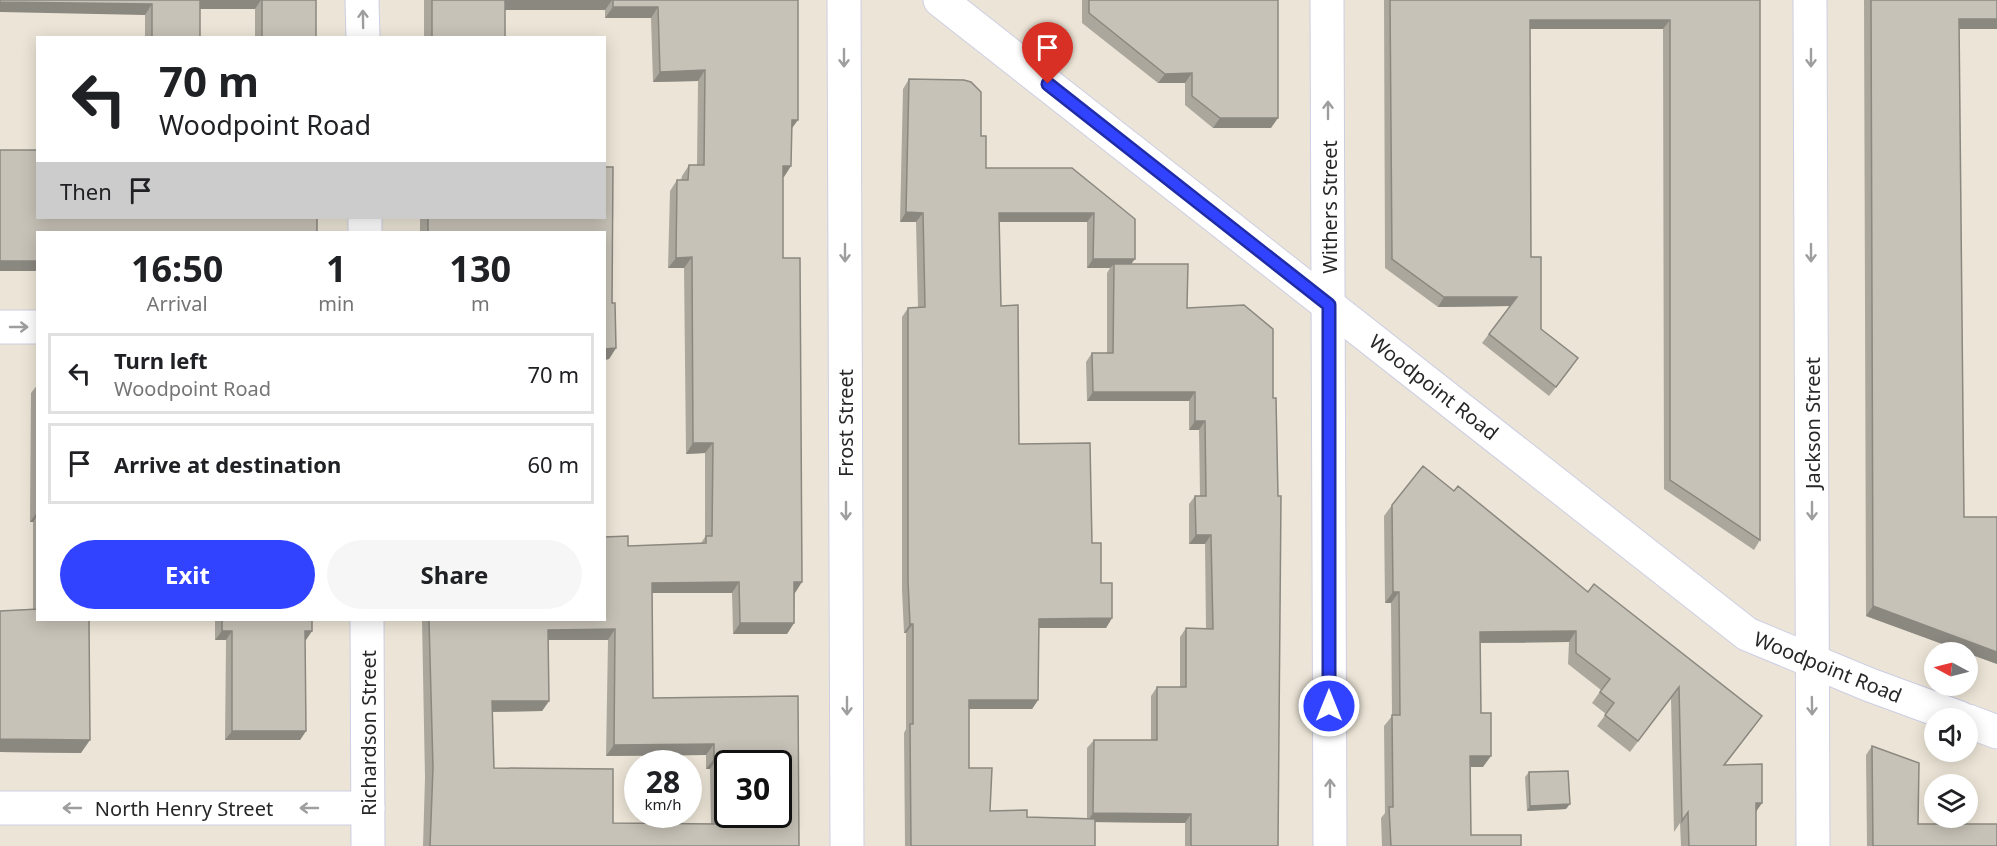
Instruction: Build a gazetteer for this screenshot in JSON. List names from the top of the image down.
{
  "streets": {
    "street": [
      "Withers Street",
      "Woodpoint Road",
      "Frost Street",
      "Jackson Street",
      "Richardson Street",
      "North Henry Street"
    ]
  },
  "crossings": [
    ["Withers Street", "Woodpoint Road"],
    ["Woodpoint Road", "Jackson Street"],
    ["Richardson Street", "North Henry Street"]
  ],
  "one_way": [
    "Withers Street",
    "Frost Street",
    "Jackson Street",
    "North Henry Street"
  ],
  "north": "left",
  "page": {
    "turn": ["70 m", "Woodpoint Road"],
    "then": "Then",
    "eta": [
      "16:50",
      "Arrival",
      "1",
      "min",
      "130",
      "m"
    ],
    "list": [
      {
        "name": "Turn left",
        "note": "Woodpoint Road",
        "value": "70 m"
      },
      {
        "name": "Arrive at destination",
        "value": "60 m"
      }
    ],
    "buttons": ["Exit", "Share"],
    "speed": "28 km/h",
    "limit": "30"
  }
}
